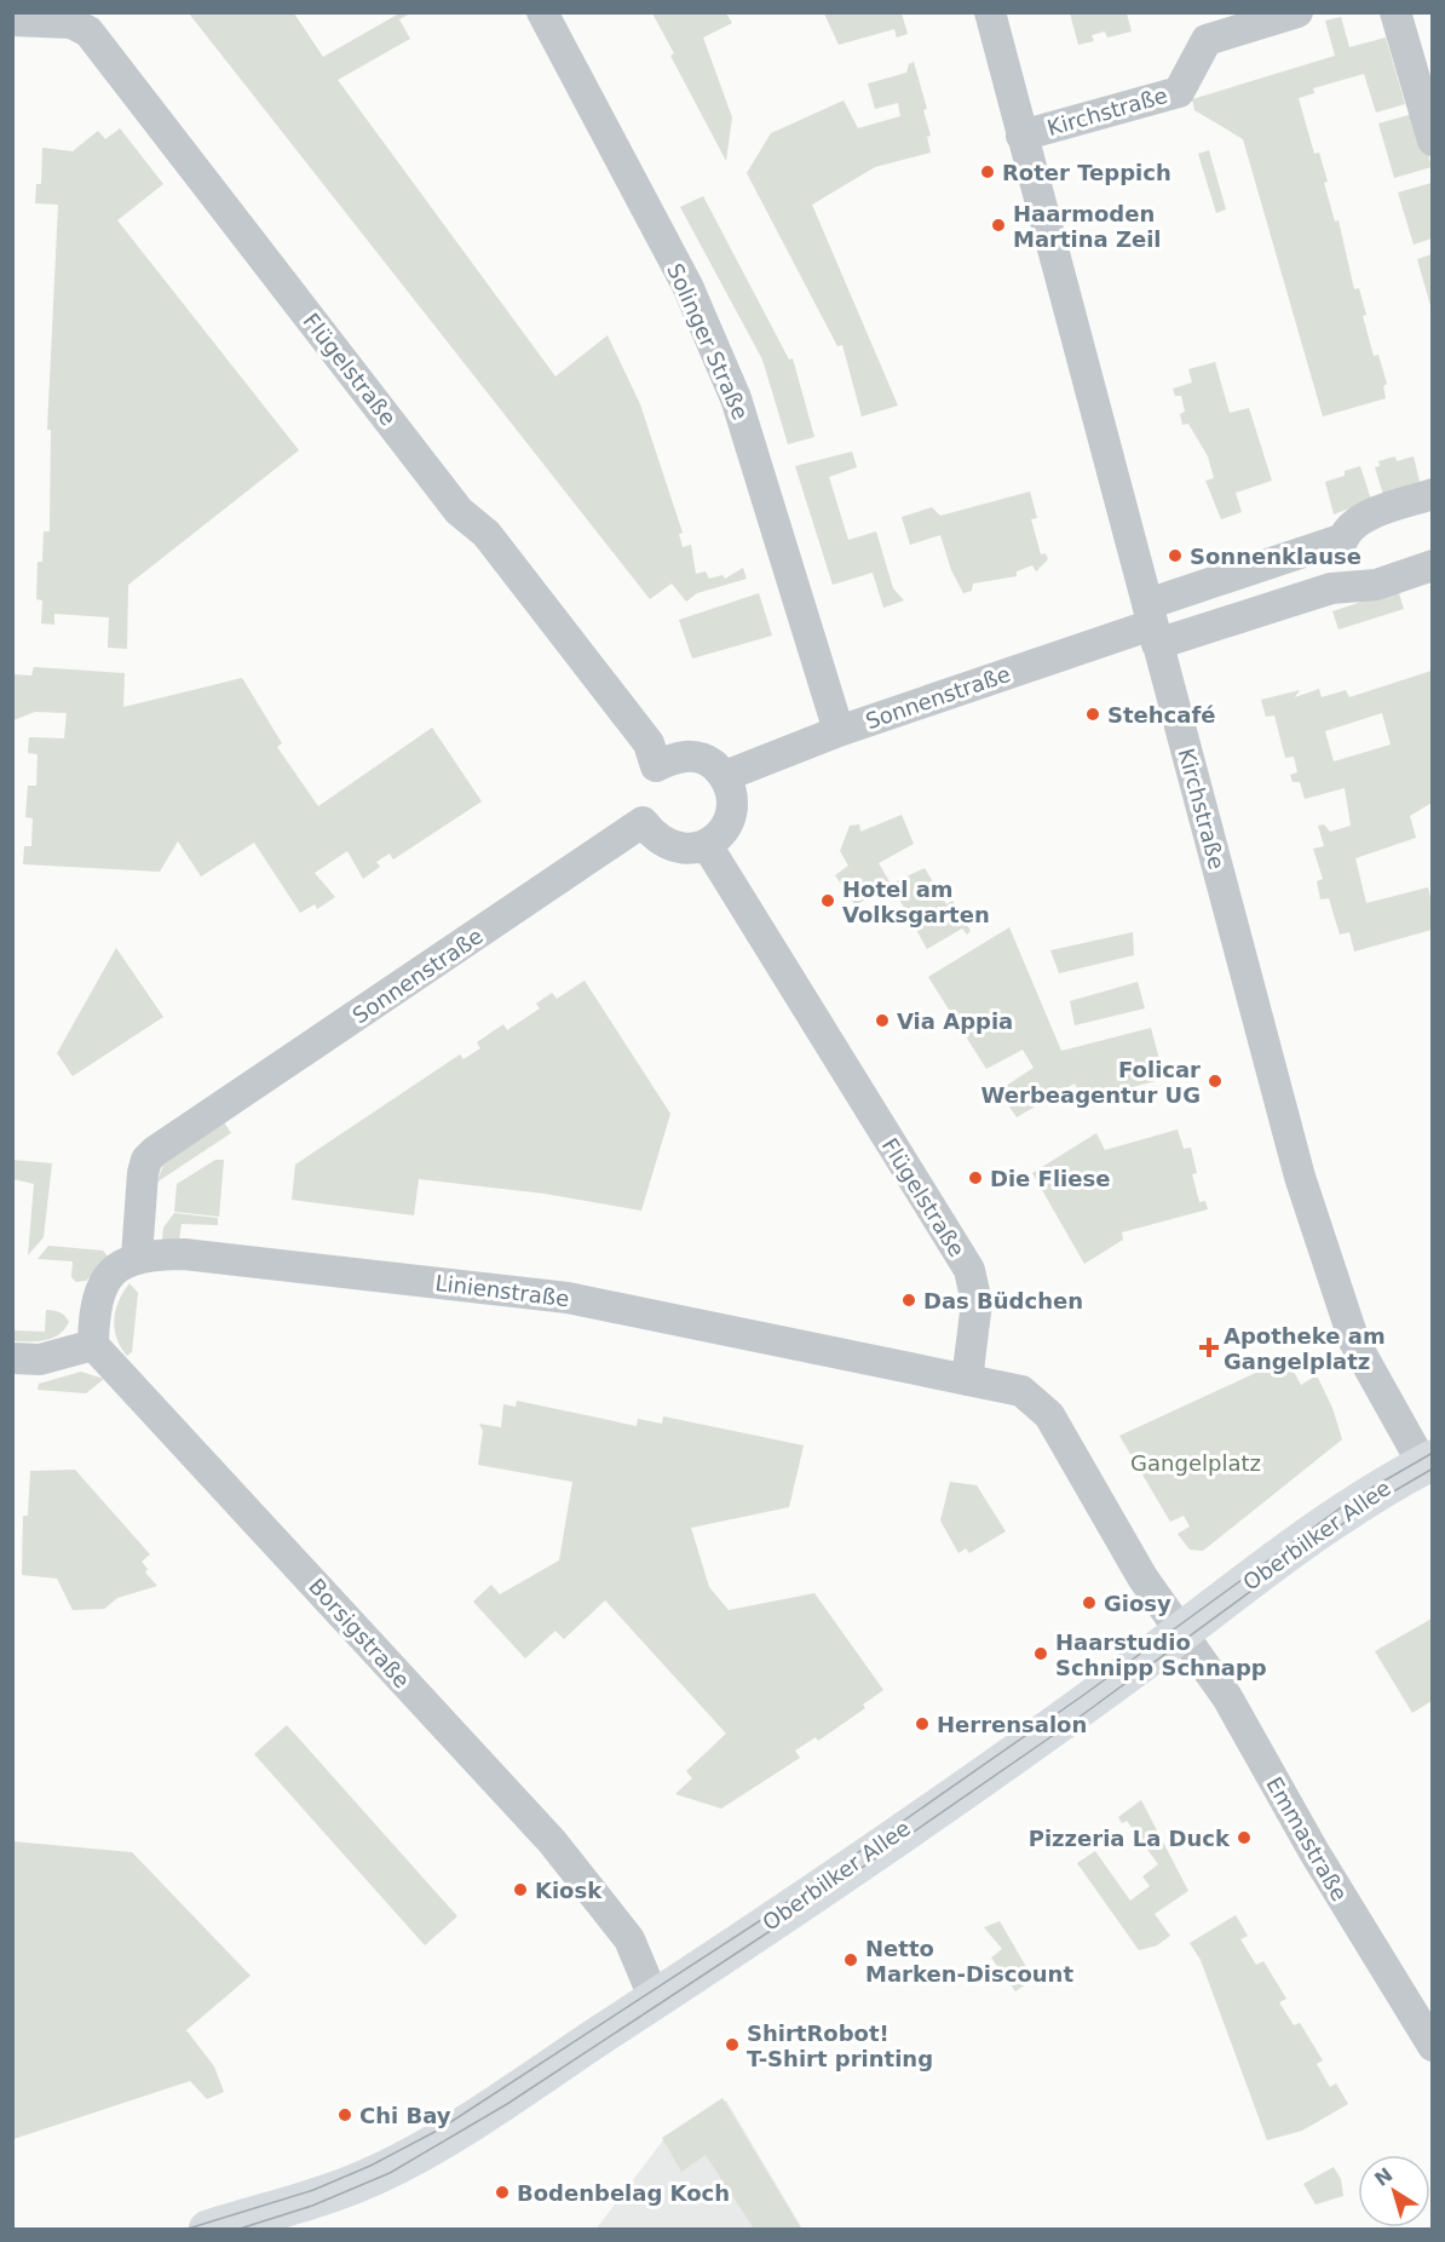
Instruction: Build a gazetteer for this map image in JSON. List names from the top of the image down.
{
  "streets": {
    "main road": ["Oberbilker Allee"],
    "street": [
      "Kirchstraße",
      "Solinger Straße",
      "Flügelstraße",
      "Sonnenstraße",
      "Linienstraße",
      "Borsigstraße",
      "Emmastraße"
    ]
  },
  "crossings": [
    ["Kirchstraße", "Sonnenstraße"],
    ["Kirchstraße", "Oberbilker Allee"],
    ["Solinger Straße", "Sonnenstraße"],
    ["Flügelstraße", "Sonnenstraße"],
    ["Flügelstraße", "Linienstraße"],
    ["Sonnenstraße", "Linienstraße"],
    ["Oberbilker Allee", "Borsigstraße"],
    ["Oberbilker Allee", "Emmastraße"]
  ],
  "parks": ["Gangelplatz"],
  "places": {
    "other": [
      "Roter Teppich",
      "Haarmoden Martina Zeil",
      "Sonnenklause",
      "Stehcafé",
      "Hotel am Volksgarten",
      "Via Appia",
      "Folicar Werbeagentur UG",
      "Die Fliese",
      "Das Büdchen",
      "Giosy",
      "Haarstudio Schnipp Schnapp",
      "Herrensalon",
      "Pizzeria La Duck",
      "Kiosk",
      "Netto Marken-Discount",
      "ShirtRobot! T-Shirt printing",
      "Chi Bay",
      "Bodenbelag Koch"
    ],
    "health": ["Apotheke am Gangelplatz"]
  },
  "north": "top left"
}
